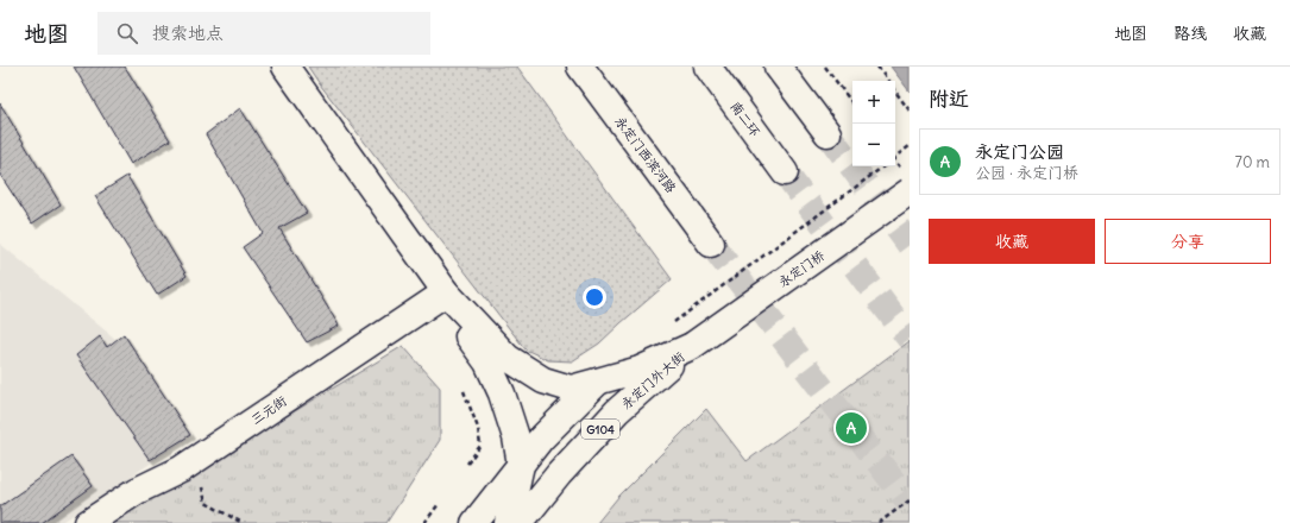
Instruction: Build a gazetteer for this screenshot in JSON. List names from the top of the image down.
{
  "streets": {
    "main road": [
      "南二环",
      "永定门西滨河路",
      "永定门桥",
      "永定门外大街",
      "三元街",
      "G104"
    ]
  },
  "crossings": [
    ["永定门桥", "永定门外大街"]
  ],
  "page": {
    "header": "地图",
    "search": "搜索地点",
    "nav": ["地图", "路线", "收藏"],
    "heading": "附近",
    "map_buttons": ["+", "−"],
    "list": [
      {
        "mark": "A",
        "name": "永定门公园",
        "note": "公园 · 永定门桥",
        "value": "70 m"
      }
    ],
    "buttons": ["收藏", "分享"],
    "pins": "A"
  }
}
